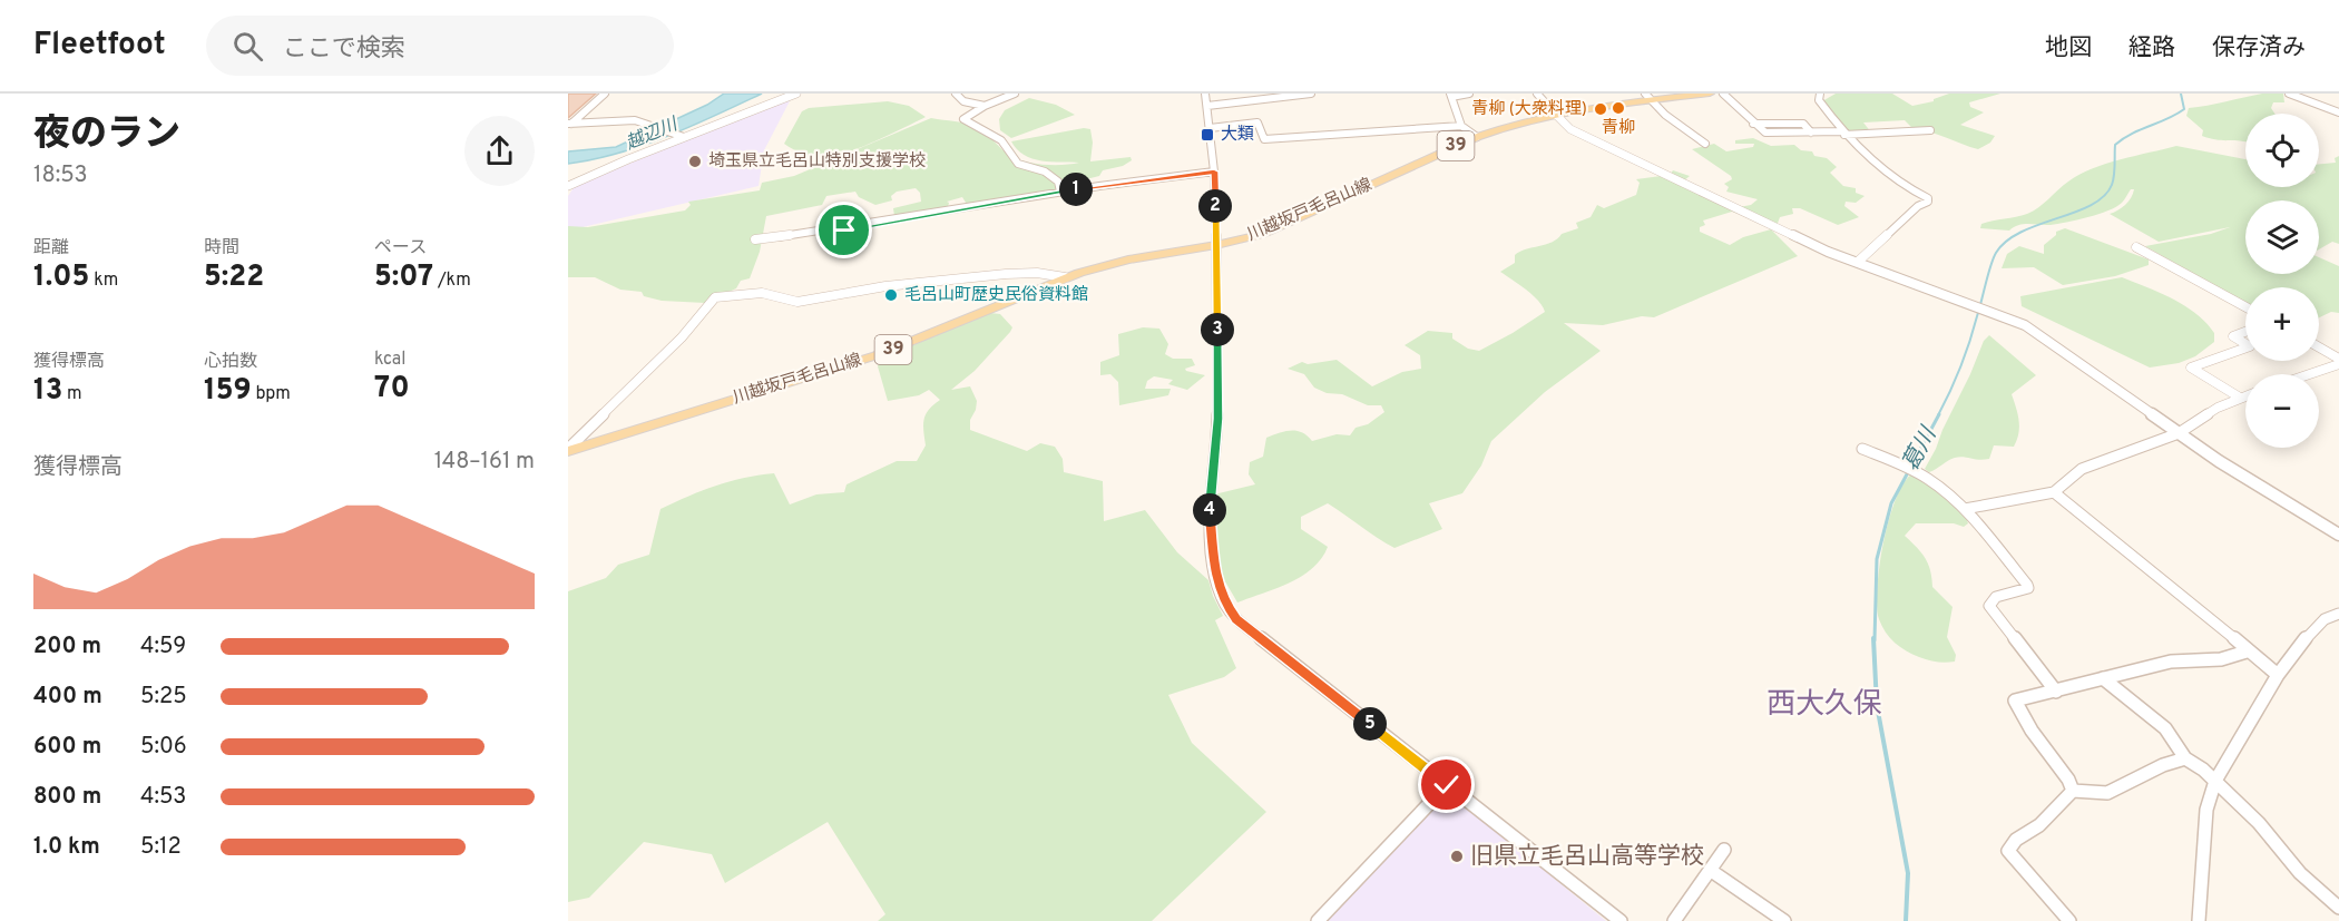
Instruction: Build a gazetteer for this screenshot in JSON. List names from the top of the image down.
{
  "streets": {
    "main road": ["39", "川越坂戸毛呂山線"]
  },
  "districts": ["西大久保"],
  "water": ["越辺川", "葛川"],
  "places": {
    "other": [
      "青柳",
      "青柳 (大衆料理)",
      "埼玉県立毛呂山特別支援学校",
      "毛呂山町歴史民俗資料館",
      "旧県立毛呂山高等学校"
    ],
    "transit": ["大類"]
  },
  "page": {
    "header": "Fleetfoot",
    "search": "ここで検索",
    "nav": ["地図", "経路", "保存済み"],
    "heading": ["夜のラン", "18:53"],
    "map_buttons": ["+", "−"],
    "pins": [
      "1",
      "2",
      "3",
      "4",
      "5"
    ],
    "stats": [
      ["距離", "1.05 km"],
      ["時間", "5:22"],
      ["ペース", "5:07 /km"],
      ["獲得標高", "13 m"],
      ["心拍数", "159 bpm"],
      ["kcal", "70"]
    ],
    "chart": ["獲得標高", "148–161 m"],
    "list": [
      {
        "name": "200 m",
        "note": "4:59"
      },
      {
        "name": "400 m",
        "note": "5:25"
      },
      {
        "name": "600 m",
        "note": "5:06"
      },
      {
        "name": "800 m",
        "note": "4:53"
      },
      {
        "name": "1.0 km",
        "note": "5:12"
      }
    ]
  }
}
